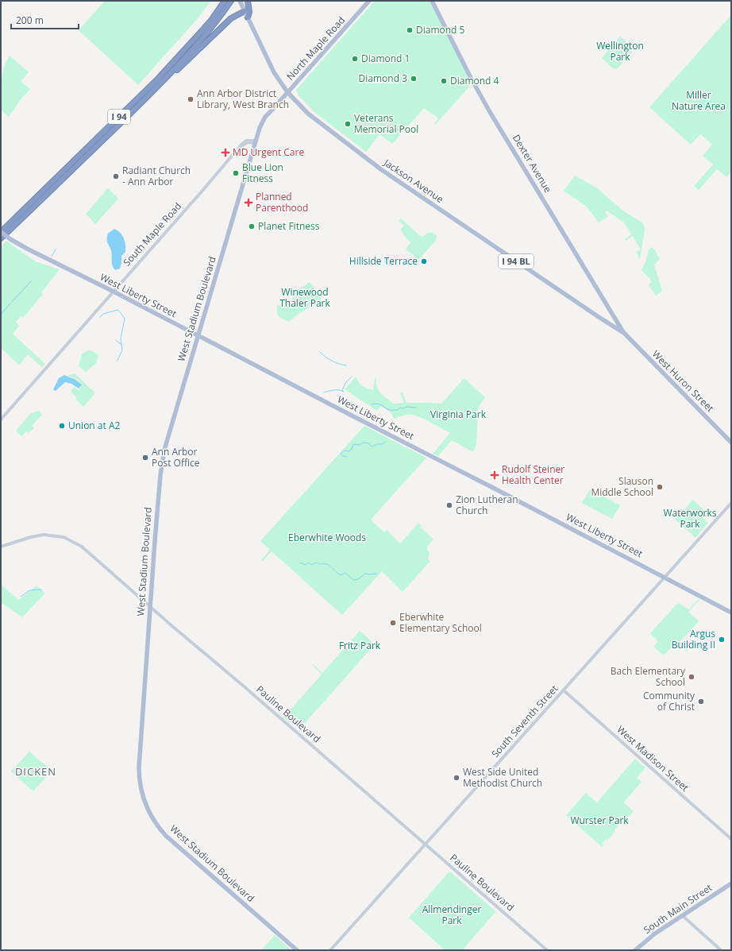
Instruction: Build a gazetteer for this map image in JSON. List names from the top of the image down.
{
  "streets": {
    "highway": ["I 94"],
    "main road": [
      "North Maple Road",
      "Dexter Avenue",
      "Jackson Avenue",
      "I 94 BL",
      "West Liberty Street",
      "West Stadium Boulevard",
      "West Huron Street",
      "South Main Street"
    ],
    "street": [
      "South Maple Road",
      "Pauline Boulevard",
      "South Seventh Street",
      "West Madison Street"
    ]
  },
  "crossings": [
    ["North Maple Road", "Jackson Avenue"],
    ["North Maple Road", "West Stadium Boulevard"],
    ["I 94", "West Liberty Street"],
    ["Dexter Avenue", "Jackson Avenue"],
    ["Dexter Avenue", "West Huron Street"],
    ["Jackson Avenue", "West Stadium Boulevard"],
    ["Jackson Avenue", "West Huron Street"],
    ["South Maple Road", "West Liberty Street"],
    ["South Maple Road", "West Stadium Boulevard"],
    ["West Liberty Street", "West Stadium Boulevard"],
    ["West Liberty Street", "South Seventh Street"],
    ["West Stadium Boulevard", "Pauline Boulevard"],
    ["Pauline Boulevard", "South Seventh Street"],
    ["South Seventh Street", "West Madison Street"]
  ],
  "districts": ["DICKEN"],
  "parks": [
    "Wellington Park",
    "Miller Nature Area",
    "Winewood Thaler Park",
    "Virginia Park",
    "Waterworks Park",
    "Eberwhite Woods",
    "Fritz Park",
    "Wurster Park",
    "Allmendinger Park"
  ],
  "places": {
    "other": [
      "Diamond 5",
      "Diamond 1",
      "Diamond 3",
      "Diamond 4",
      "Ann Arbor District Library, West Branch",
      "Veterans Memorial Pool",
      "Blue Lion Fitness",
      "Radiant Church - Ann Arbor",
      "Planet Fitness",
      "Hillside Terrace",
      "Union at A2",
      "Ann Arbor Post Office",
      "Slauson Middle School",
      "Zion Lutheran Church",
      "Eberwhite Elementary School",
      "Argus Building II",
      "Bach Elementary School",
      "Community of Christ",
      "West Side United Methodist Church"
    ],
    "health": ["MD Urgent Care", "Planned Parenthood", "Rudolf Steiner Health Center"]
  },
  "scale_bar": "200 m"
}
